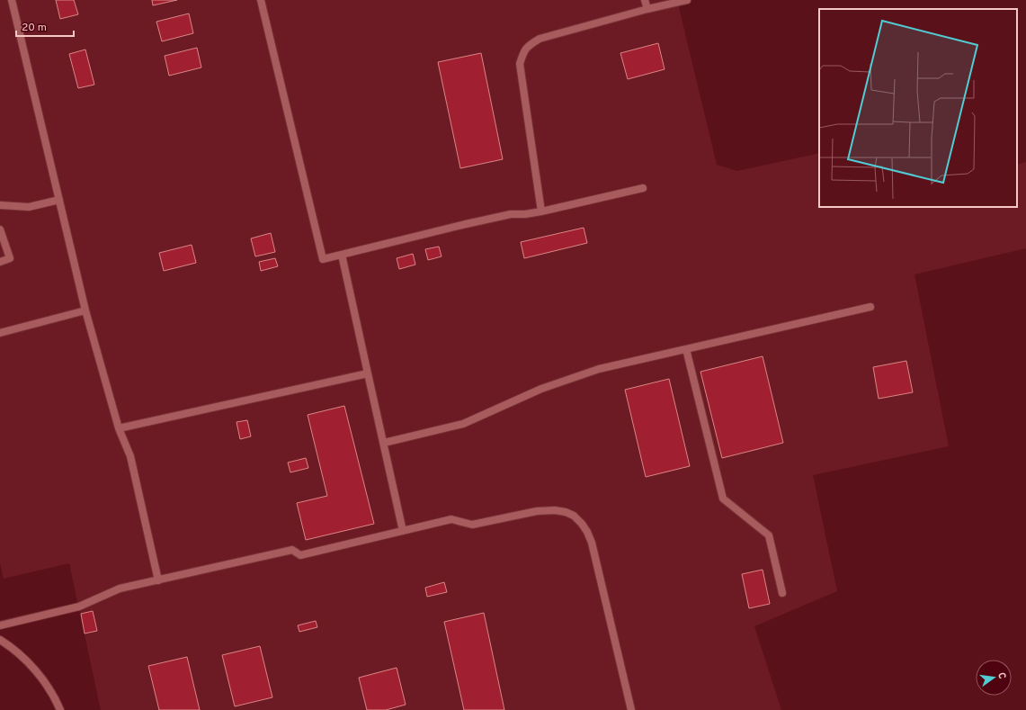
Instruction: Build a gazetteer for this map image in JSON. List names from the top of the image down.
{
  "scale_bar": "20 m",
  "north": "right"
}
